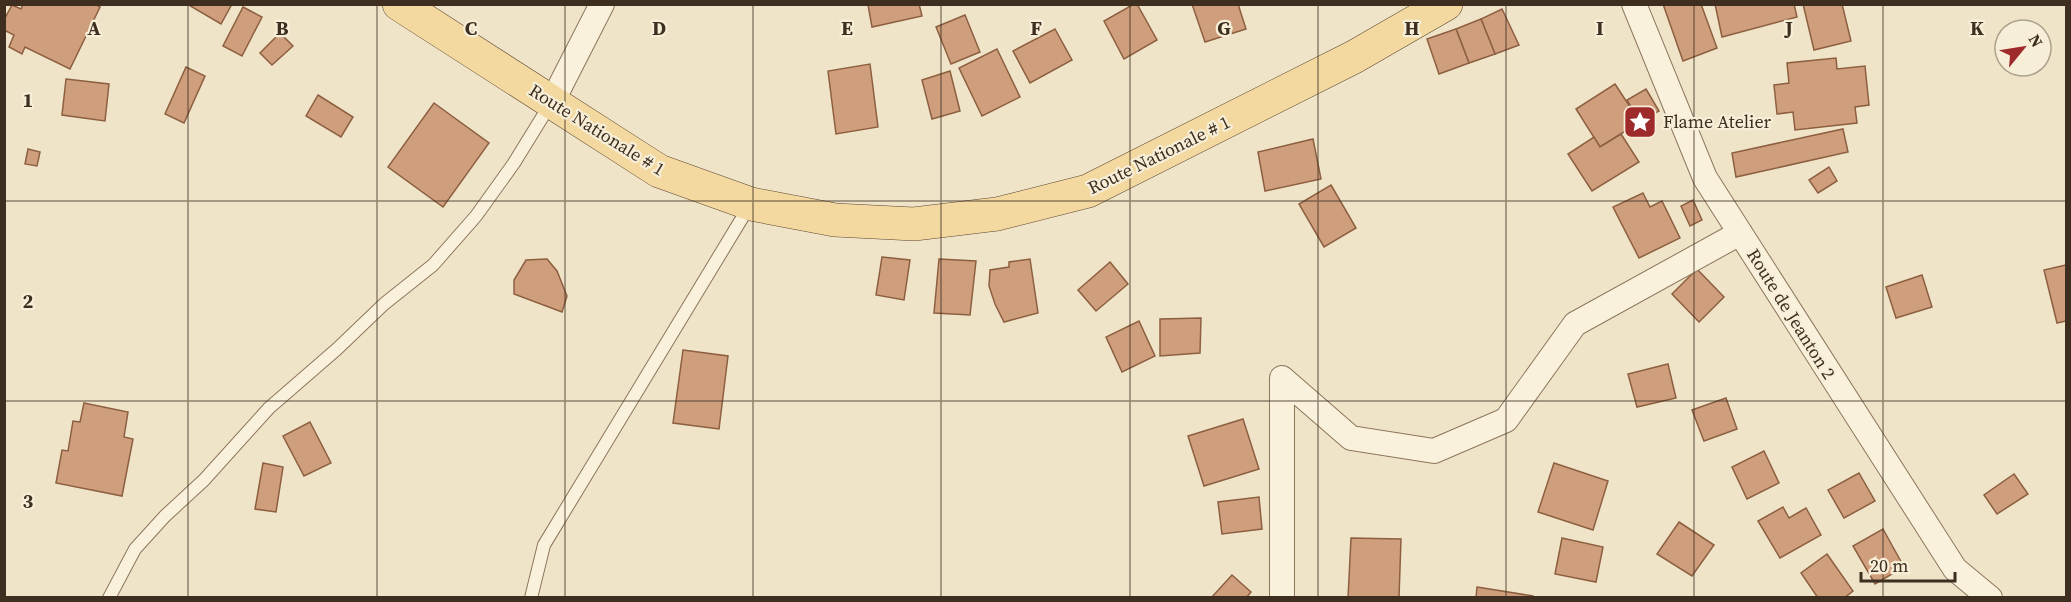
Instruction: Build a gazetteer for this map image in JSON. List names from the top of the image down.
{
  "streets": {
    "main road": ["Route Nationale # 1"],
    "street": ["Route de Jeanton 2"]
  },
  "places": {
    "place": ["Flame Atelier"]
  },
  "scale_bar": "20 m",
  "north": "top right",
  "grid": {
    "columns": [
      "A",
      "B",
      "C",
      "D",
      "E",
      "F",
      "G",
      "H",
      "I",
      "J",
      "K"
    ],
    "rows": ["1", "2", "3"]
  }
}
